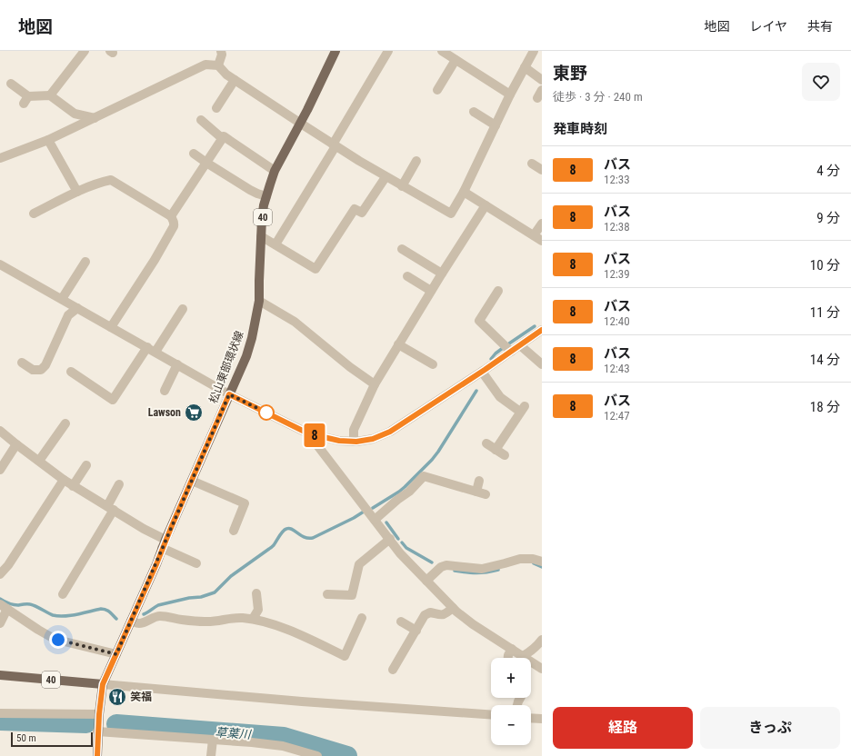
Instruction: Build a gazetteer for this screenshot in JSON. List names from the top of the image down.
{
  "streets": {
    "main road": ["40", "松山東部環状線"]
  },
  "crossings": [
    ["40", "松山東部環状線"]
  ],
  "water": ["草葉川"],
  "places": {
    "supermarket": ["Lawson"],
    "restaurant": ["笑福"]
  },
  "lines": ["bus line 8"],
  "scale_bar": "50 m",
  "page": {
    "header": "地図",
    "nav": ["地図", "レイヤ", "共有"],
    "on_map": "8",
    "heading": [
      ["東野", "徒歩 · 3 分 · 240 m"],
      "発車時刻"
    ],
    "list": [
      {
        "mark": "8",
        "name": "バス",
        "note": "12:33",
        "value": "4 分"
      },
      {
        "mark": "8",
        "name": "バス",
        "note": "12:38",
        "value": "9 分"
      },
      {
        "mark": "8",
        "name": "バス",
        "note": "12:39",
        "value": "10 分"
      },
      {
        "mark": "8",
        "name": "バス",
        "note": "12:40",
        "value": "11 分"
      },
      {
        "mark": "8",
        "name": "バス",
        "note": "12:43",
        "value": "14 分"
      },
      {
        "mark": "8",
        "name": "バス",
        "note": "12:47",
        "value": "18 分"
      }
    ],
    "map_buttons": ["+", "−"],
    "buttons": ["経路", "きっぷ"],
    "scale": "50 m"
  }
}
